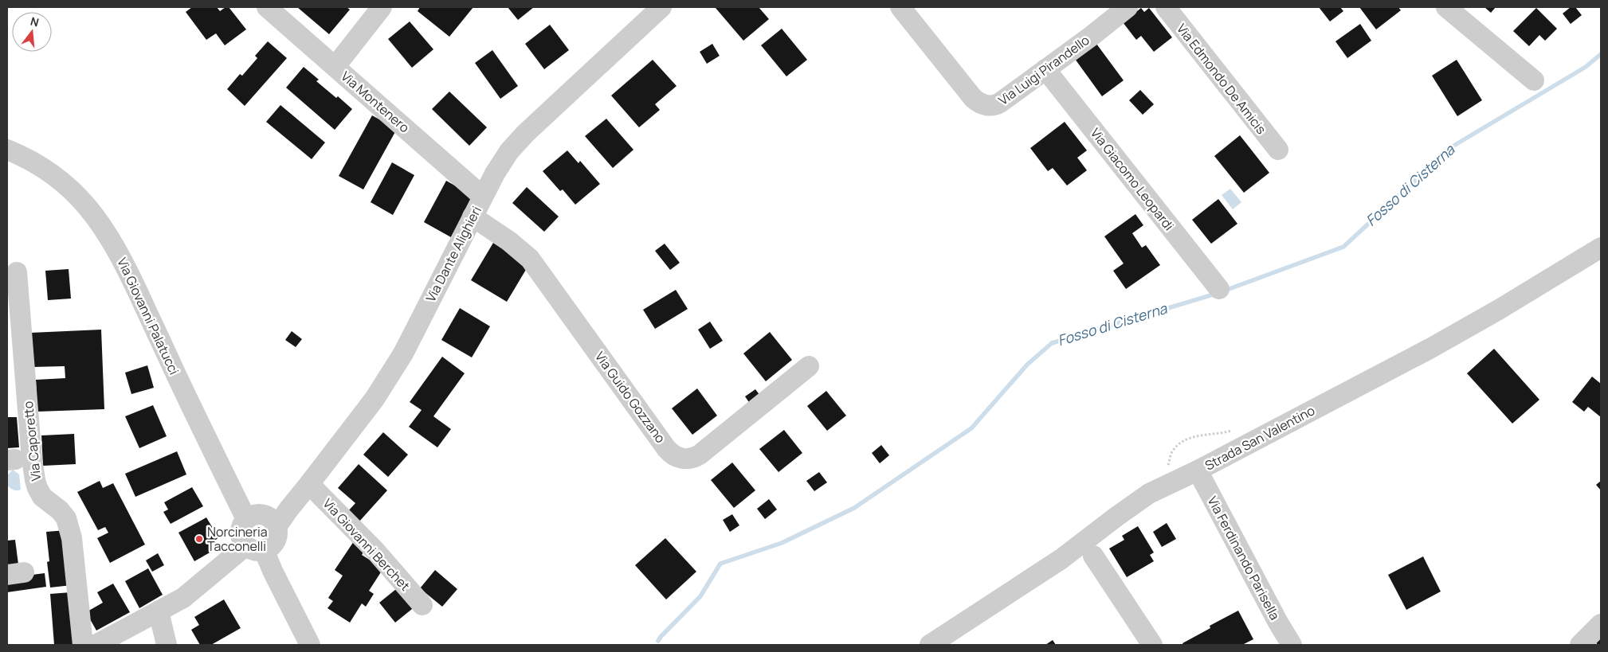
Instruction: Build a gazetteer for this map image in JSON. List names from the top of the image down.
{
  "streets": {
    "street": [
      "Via Luigi Pirandello",
      "Via Edmondo De Amicis",
      "Via Montenero",
      "Via Giacomo Leopardi",
      "Via Dante Alighieri",
      "Via Giovanni Palatucci",
      "Via Guido Gozzano",
      "Strada San Valentino",
      "Via Caporetto",
      "Via Giovanni Berchet",
      "Via Ferdinando Parisella"
    ]
  },
  "crossings": [
    ["Via Luigi Pirandello", "Via Giacomo Leopardi"],
    ["Via Montenero", "Via Dante Alighieri"],
    ["Via Dante Alighieri", "Via Giovanni Palatucci"],
    ["Via Dante Alighieri", "Via Guido Gozzano"],
    ["Via Dante Alighieri", "Via Giovanni Berchet"],
    ["Strada San Valentino", "Via Ferdinando Parisella"]
  ],
  "water": ["Fosso di Cisterna"],
  "places": ["Norcineria Tacconelli"],
  "north": "top"
}
